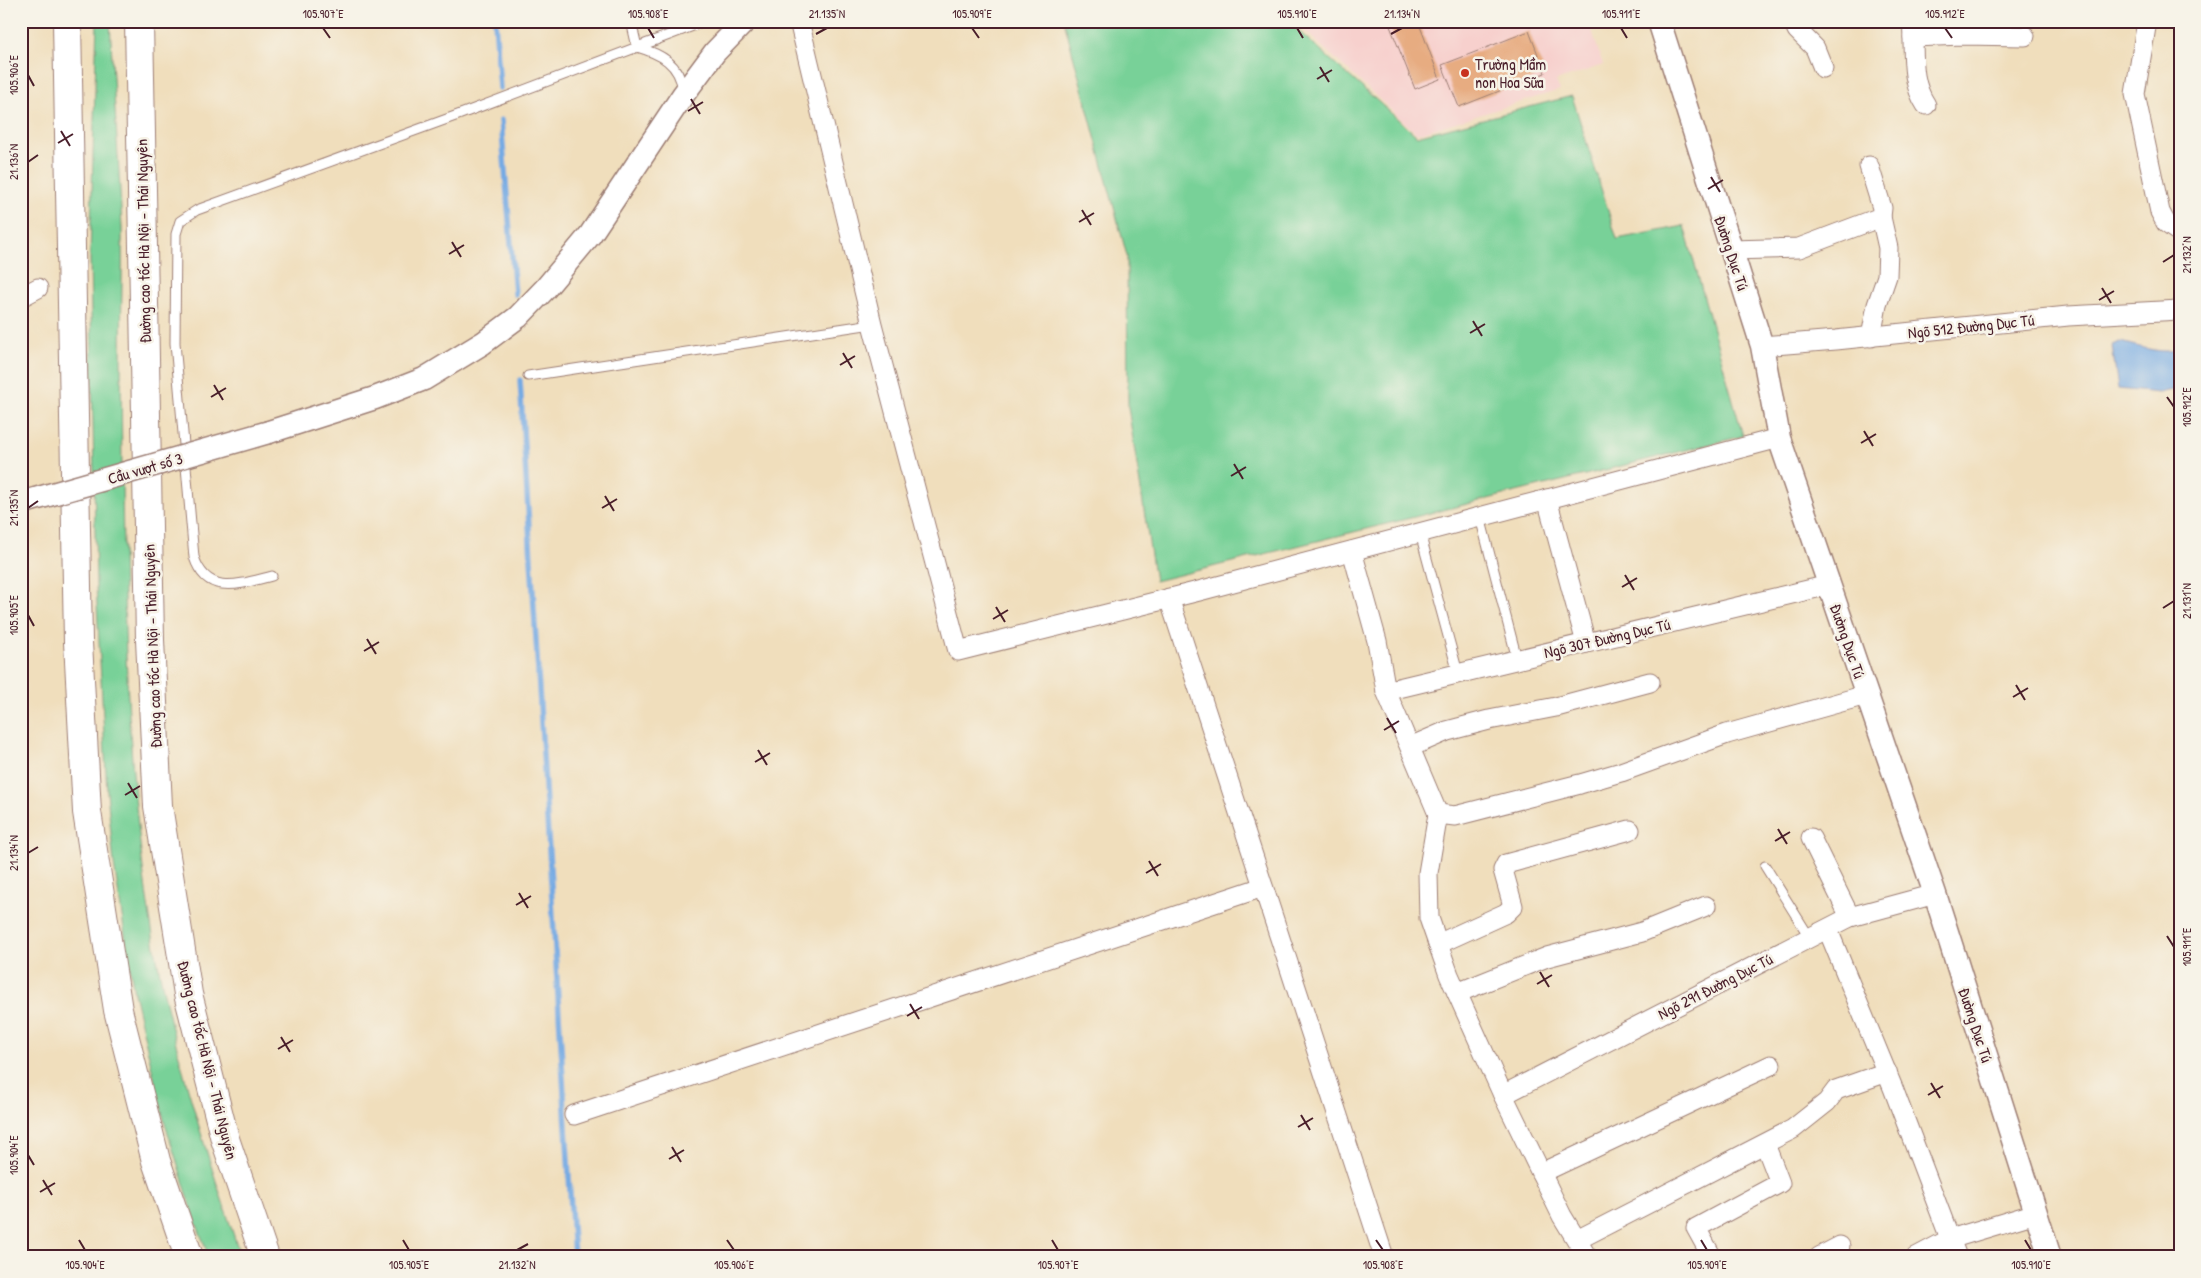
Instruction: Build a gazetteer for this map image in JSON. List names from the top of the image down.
{
  "streets": {
    "highway": ["Đường cao tốc Hà Nội - Thái Nguyên"],
    "street": [
      "Đường Dục Tú",
      "Ngõ 512 Đường Dục Tú",
      "Cầu vượt số 3",
      "Ngõ 307 Đường Dục Tú",
      "Ngõ 291 Đường Dục Tú"
    ]
  },
  "crossings": [
    ["Đường Dục Tú", "Ngõ 512 Đường Dục Tú"],
    ["Đường Dục Tú", "Ngõ 307 Đường Dục Tú"],
    ["Đường Dục Tú", "Ngõ 291 Đường Dục Tú"]
  ],
  "places": ["Trường Mầm non Hoa Sữa"],
  "coordinates": [
    "105.907°E",
    "105.908°E",
    "21.135°N",
    "105.909°E",
    "105.910°E",
    "21.134°N",
    "105.911°E",
    "105.912°E",
    "105.906°E",
    "21.136°N",
    "21.132°N",
    "21.131°N",
    "105.905°E",
    "105.904°E"
  ]
}
